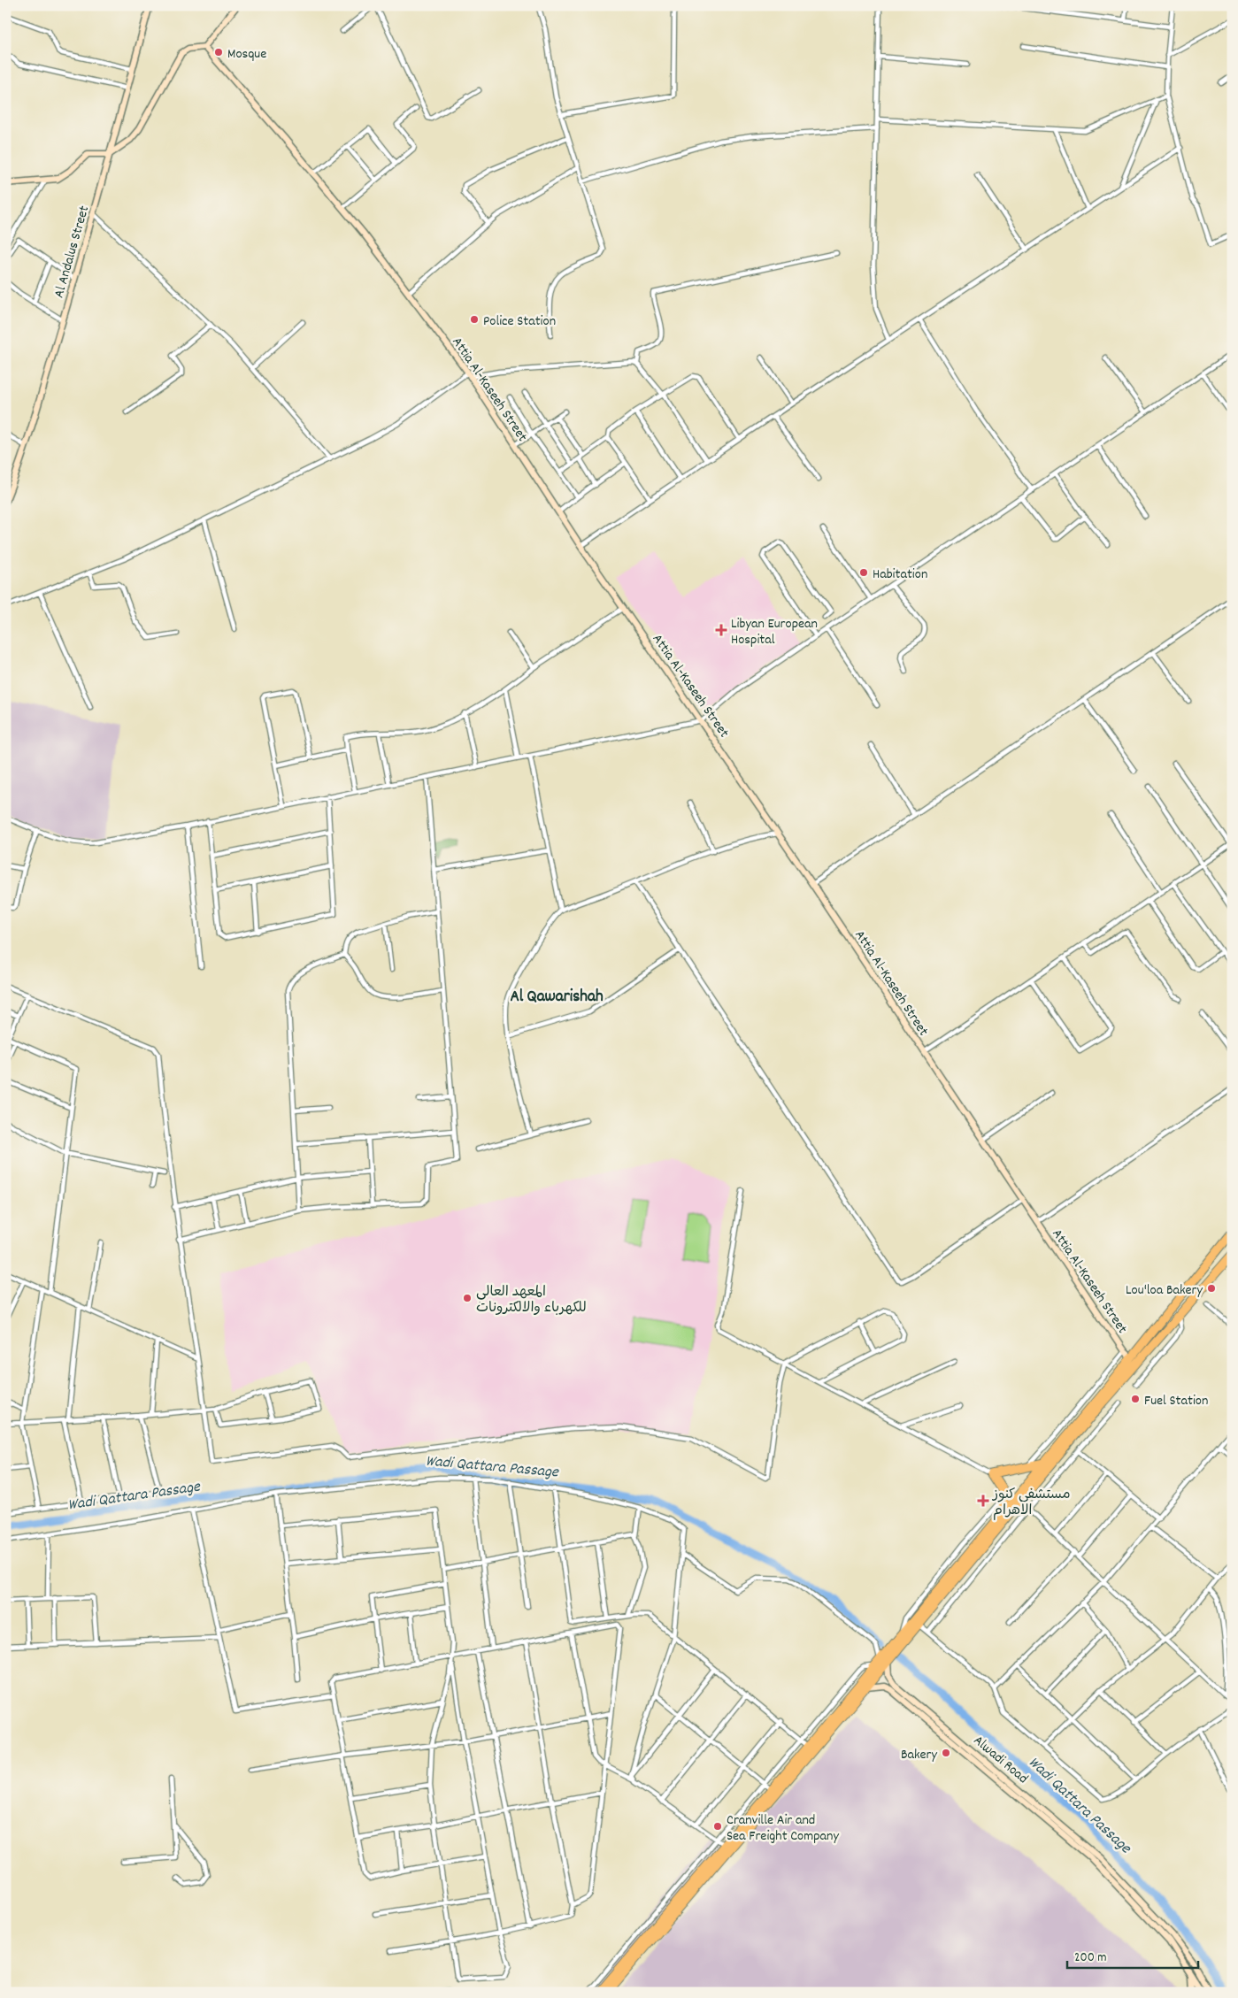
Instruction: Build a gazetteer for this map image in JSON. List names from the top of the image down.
{
  "streets": {
    "street": ["Al Andalus Street", "Attia Al-Kaseeh Street", "Alwadi Road"]
  },
  "districts": ["Al Qawarishah"],
  "water": ["Wadi Qattara Passage"],
  "places": {
    "other": [
      "Mosque",
      "Police Station",
      "Habitation",
      "Lou'loa Bakery",
      "المعهد العالي للكهرباء والالكترونات",
      "Fuel Station",
      "Bakery",
      "Cranville Air and Sea Freight Company"
    ],
    "health": ["Libyan European Hospital", "مستشفى كنوز الاهرام"]
  },
  "scale_bar": "200 m"
}
